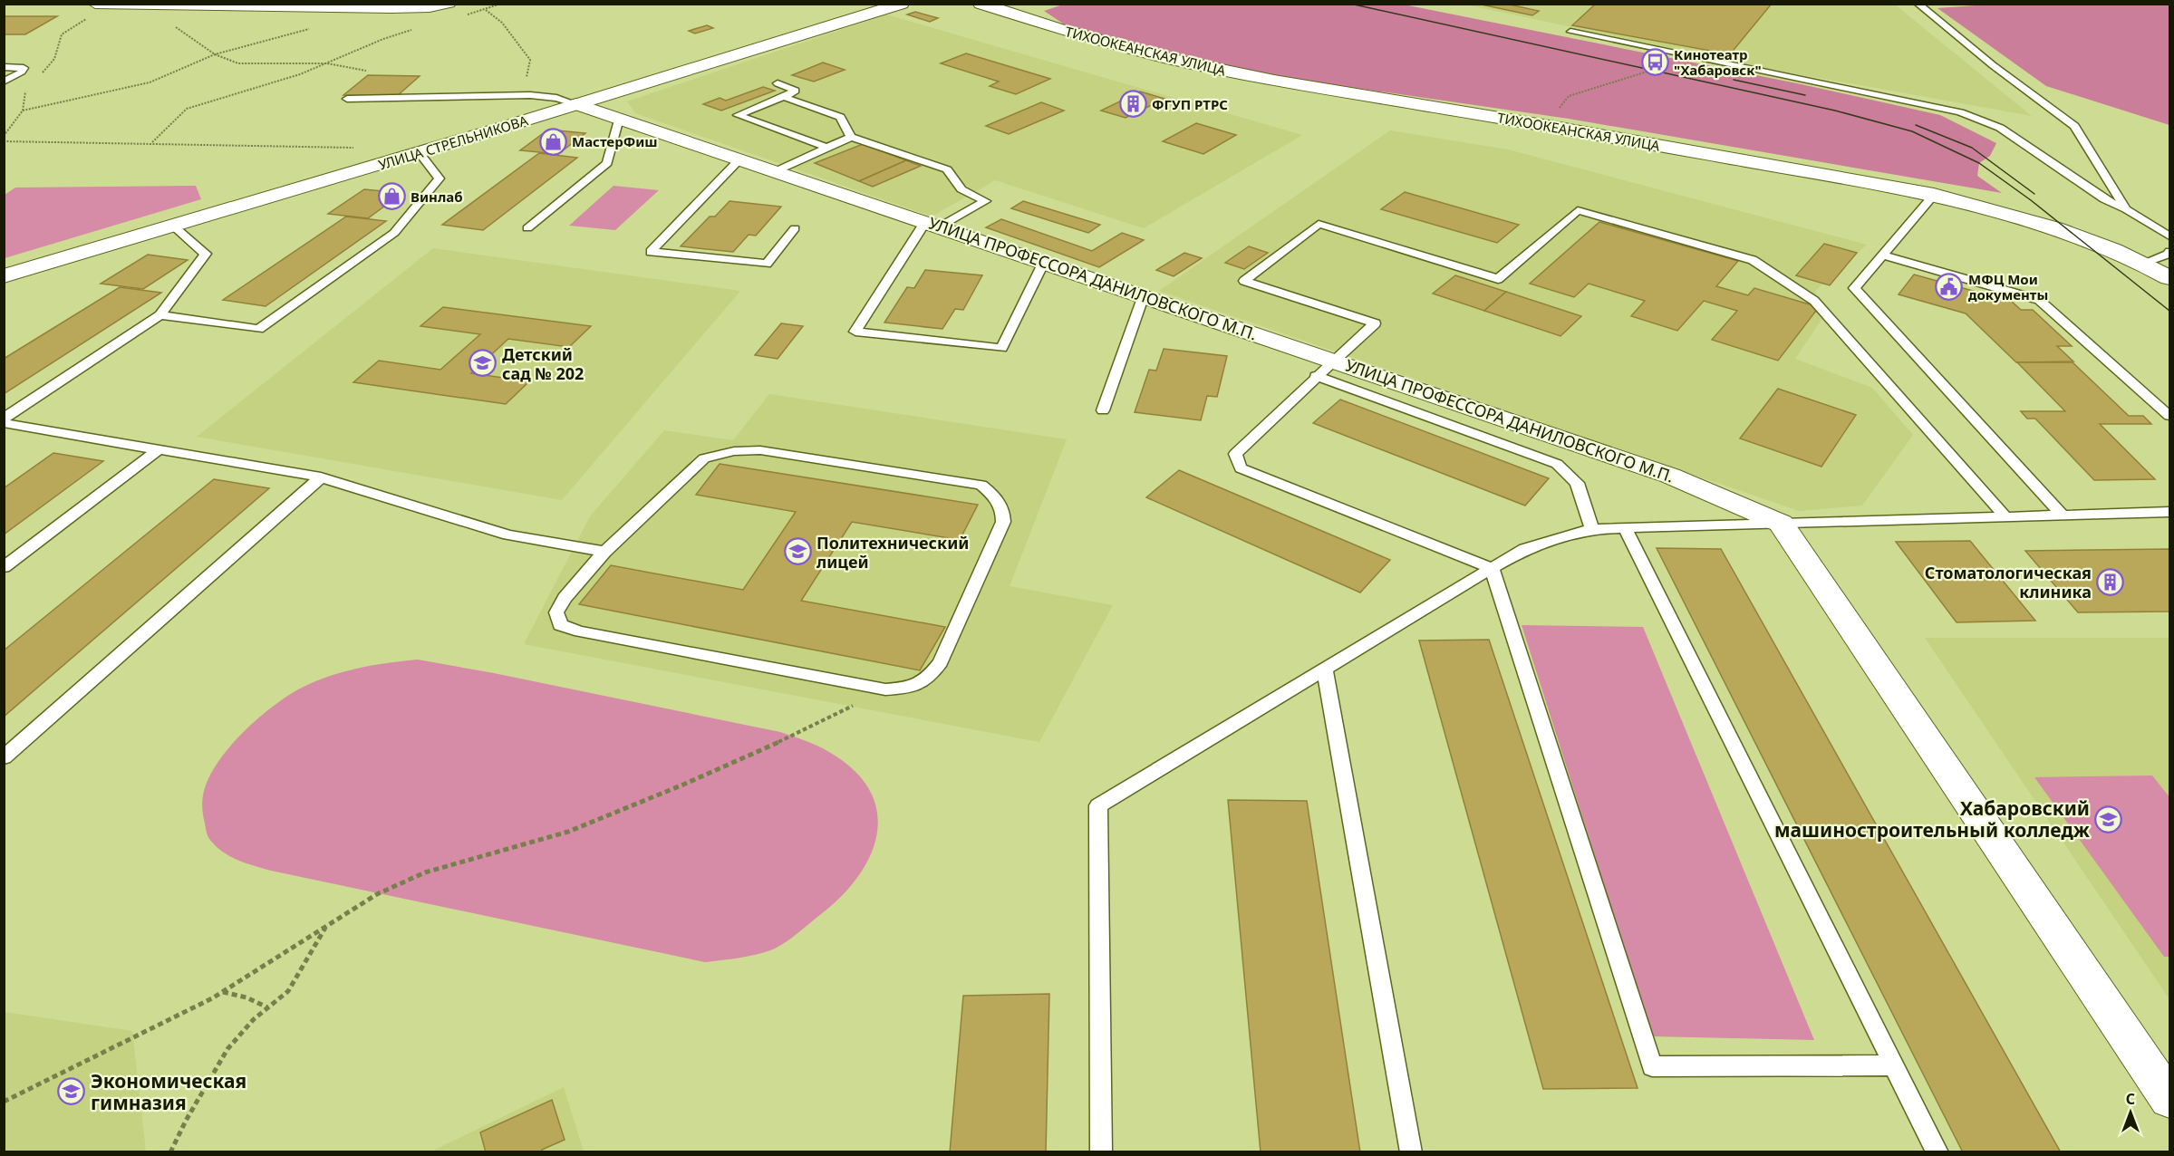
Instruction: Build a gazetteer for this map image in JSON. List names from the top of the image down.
{
  "streets": {
    "main road": ["ТИХООКЕАНСКАЯ УЛИЦА", "УЛИЦА СТРЕЛЬНИКОВА"],
    "street": ["УЛИЦА ПРОФЕССОРА ДАНИЛОВСКОГО М.П."]
  },
  "crossings": [
    ["УЛИЦА СТРЕЛЬНИКОВА", "УЛИЦА ПРОФЕССОРА ДАНИЛОВСКОГО М.П."]
  ],
  "places": {
    "bus stop": ["Кинотеатр \"Хабаровск\""],
    "building": ["ФГУП РТРС", "Стоматологическая клиника"],
    "shop": ["МастерФиш", "Винлаб"],
    "public building": ["МФЦ Мои документы"],
    "school or university": [
      "Детский сад № 202",
      "Политехнический лицей",
      "Хабаровский машиностроительный колледж",
      "Экономическая гимназия"
    ]
  },
  "north": "top"
}
